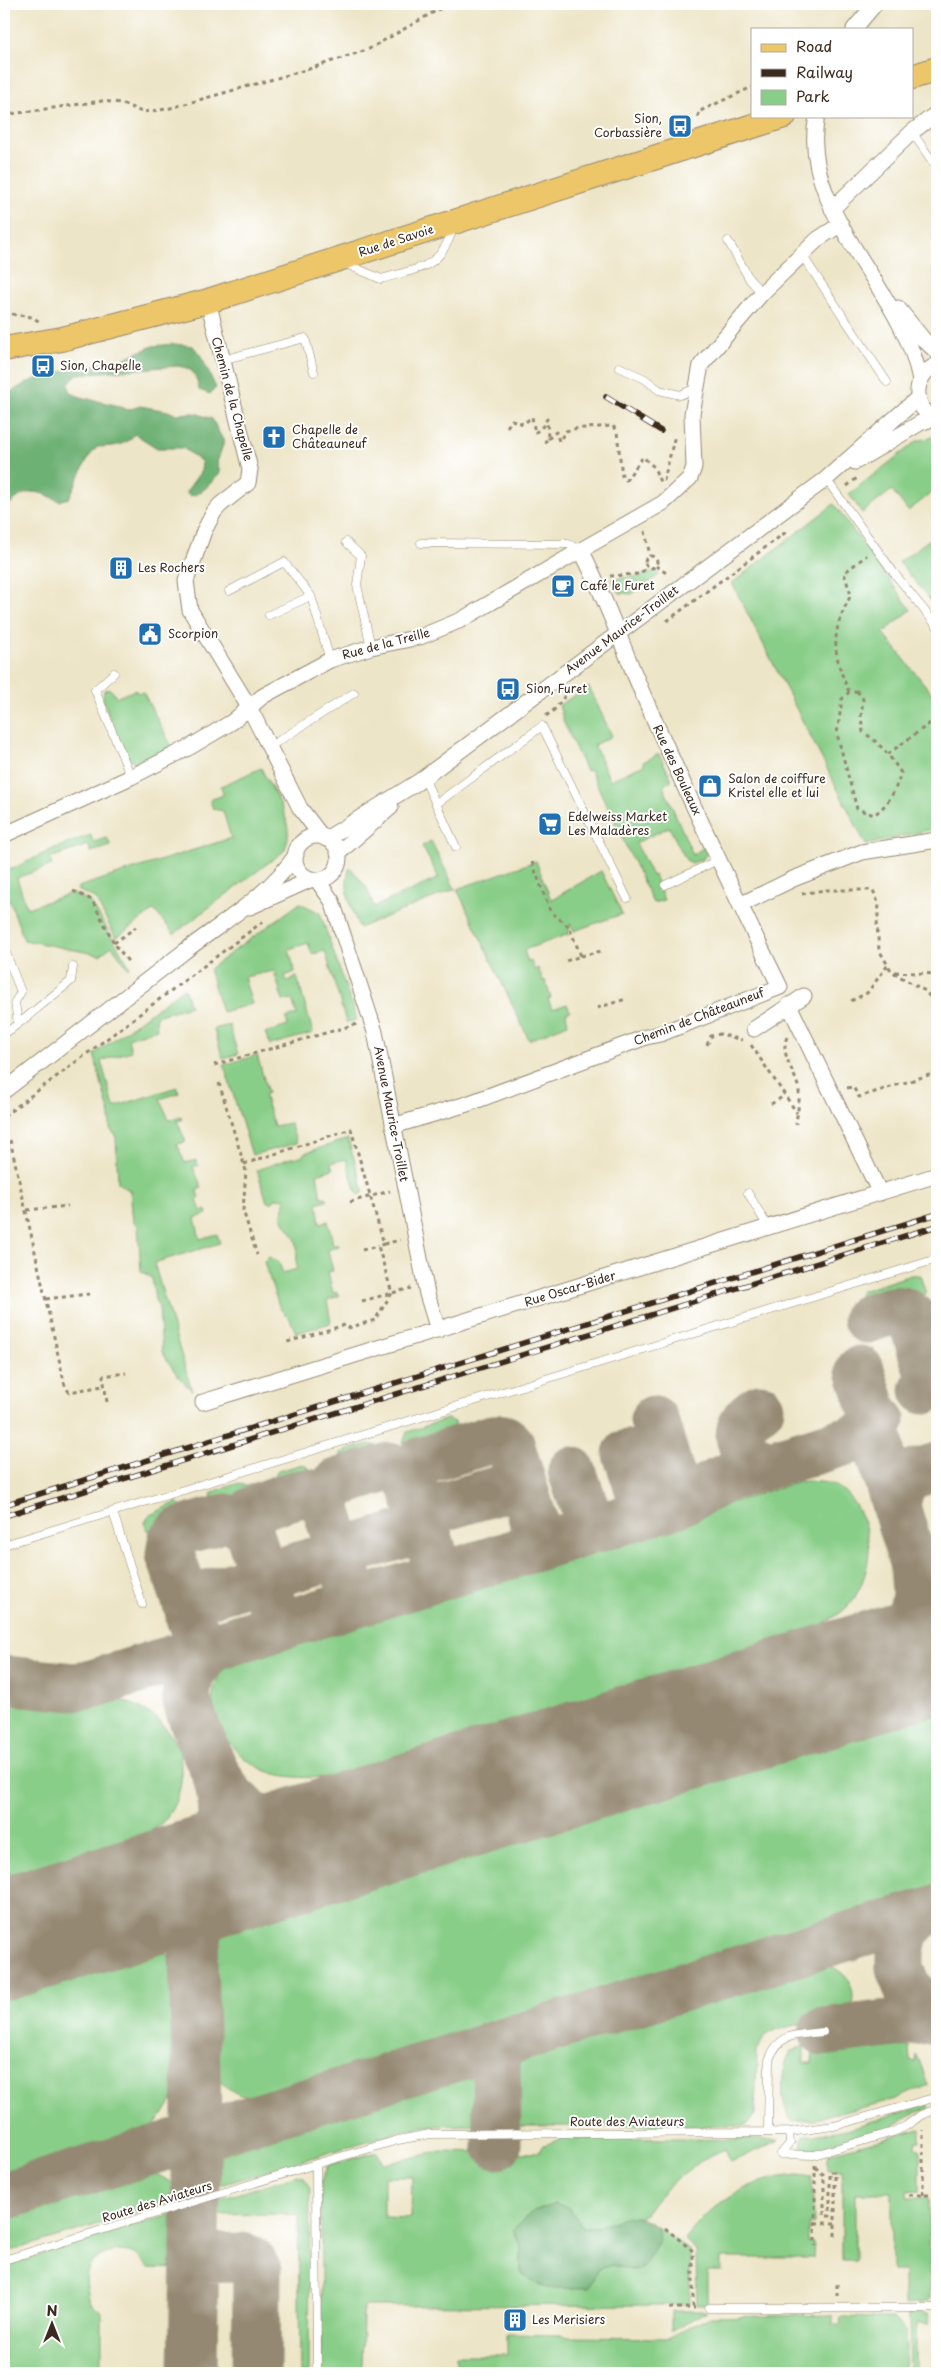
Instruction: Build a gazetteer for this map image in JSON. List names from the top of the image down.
{
  "streets": {
    "main road": ["Rue de Savoie"],
    "street": [
      "Chemin de la Chapelle",
      "Avenue Maurice-Troillet",
      "Rue de la Treille",
      "Rue des Bouleaux",
      "Chemin de Châteauneuf",
      "Rue Oscar-Bider"
    ],
    "lane": ["Route des Aviateurs"]
  },
  "crossings": [
    ["Rue de Savoie", "Chemin de la Chapelle"],
    ["Chemin de la Chapelle", "Avenue Maurice-Troillet"],
    ["Chemin de la Chapelle", "Rue de la Treille"],
    ["Avenue Maurice-Troillet", "Rue des Bouleaux"],
    ["Avenue Maurice-Troillet", "Chemin de Châteauneuf"],
    ["Avenue Maurice-Troillet", "Rue Oscar-Bider"],
    ["Rue des Bouleaux", "Chemin de Châteauneuf"]
  ],
  "places": {
    "bus stop": ["Sion, Corbassière", "Sion, Chapelle", "Sion, Furet"],
    "church": ["Chapelle de Châteauneuf"],
    "building": ["Les Rochers", "Les Merisiers"],
    "cafe": ["Café le Furet"],
    "public building": ["Scorpion"],
    "shop": ["Salon de coiffure Kristel elle et lui"],
    "supermarket": ["Edelweiss Market Les Maladères"]
  },
  "legend": ["Road", "Railway", "Park"],
  "north": "top"
}
